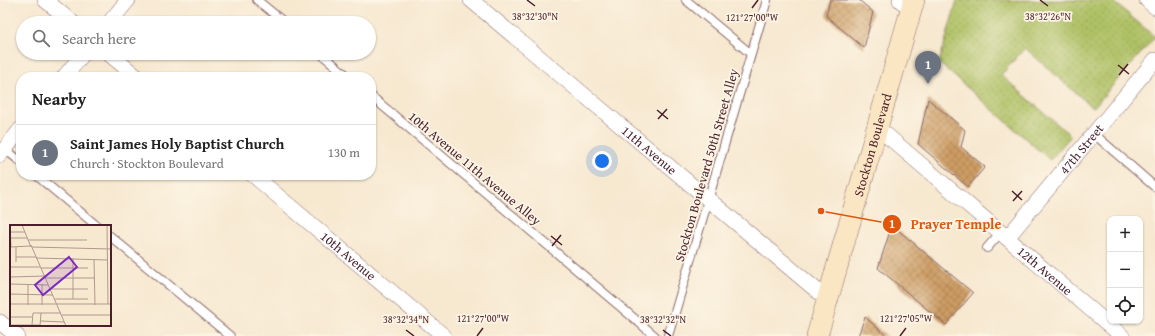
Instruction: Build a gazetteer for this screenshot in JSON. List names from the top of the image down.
{
  "streets": {
    "main road": ["Stockton Boulevard"],
    "street": [
      "11th Avenue",
      "47th Street",
      "10th Avenue",
      "12th Avenue"
    ],
    "lane": ["Stockton Boulevard 50th Street Alley", "10th Avenue 11th Avenue Alley"]
  },
  "crossings": [
    ["Stockton Boulevard", "11th Avenue"],
    ["Stockton Boulevard", "12th Avenue"],
    ["11th Avenue", "Stockton Boulevard 50th Street Alley"],
    ["47th Street", "12th Avenue"]
  ],
  "places": ["Prayer Temple"],
  "page": {
    "search": "Search here",
    "pins": "1",
    "heading": "Nearby",
    "list": [
      {
        "mark": "1",
        "name": "Saint James Holy Baptist Church",
        "note": "Church · Stockton Boulevard",
        "value": "130 m"
      }
    ],
    "map_buttons": ["+", "−"]
  },
  "coordinates": [
    "38°32'30\"N",
    "38°32'26\"N",
    "121°27'00\"W",
    "121°27'05\"W",
    "38°32'34\"N",
    "38°32'32\"N"
  ]
}
